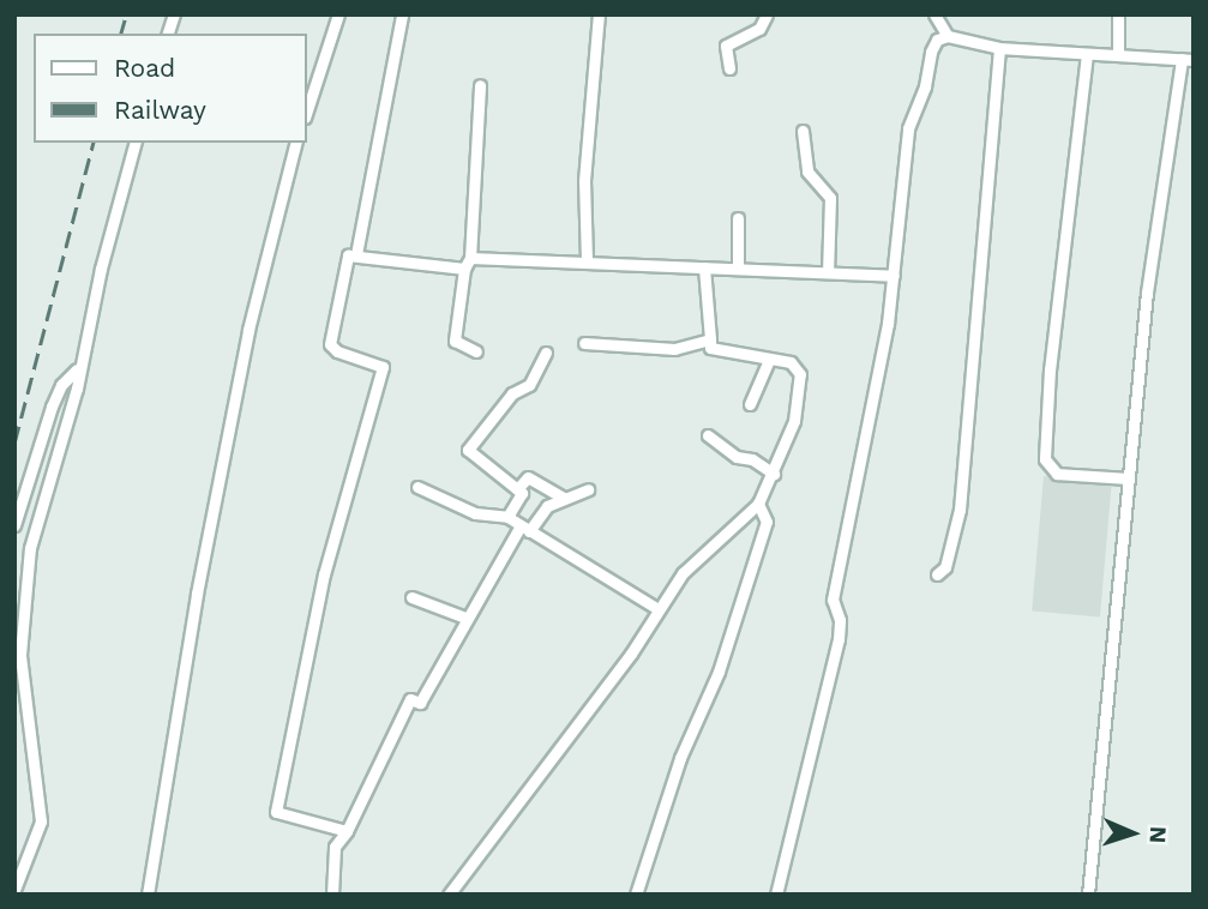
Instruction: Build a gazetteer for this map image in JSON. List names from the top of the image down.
{
  "legend": ["Road", "Railway"],
  "north": "right"
}
